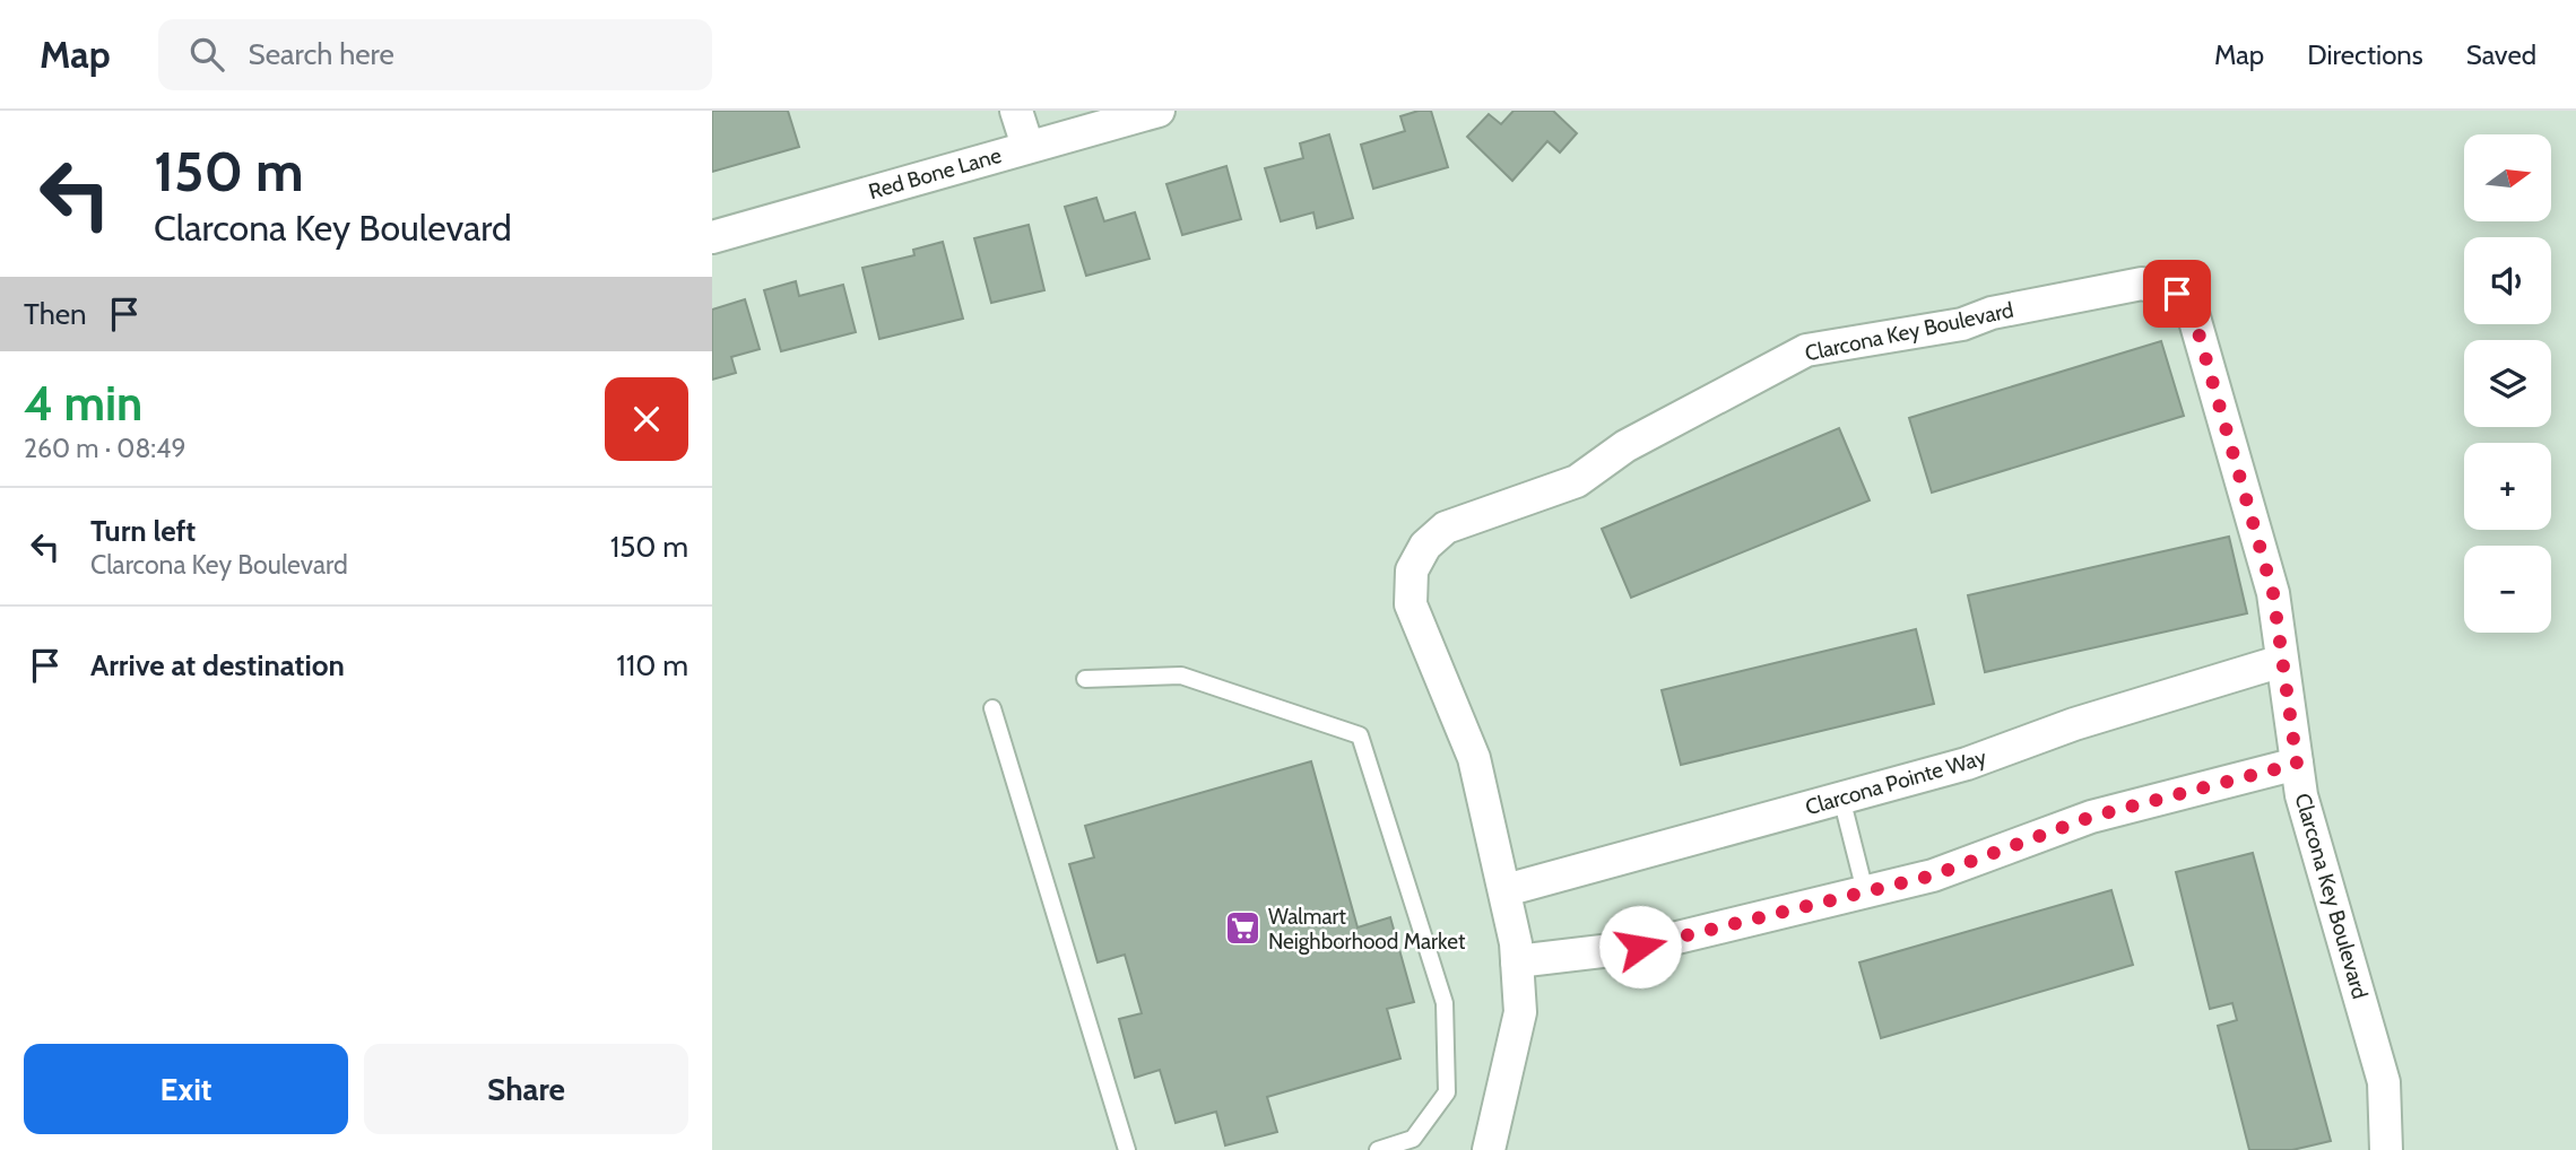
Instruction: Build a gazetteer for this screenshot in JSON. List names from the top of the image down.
{
  "streets": {
    "street": ["Red Bone Lane", "Clarcona Key Boulevard", "Clarcona Pointe Way"]
  },
  "crossings": [
    ["Clarcona Key Boulevard", "Clarcona Pointe Way"]
  ],
  "places": {
    "supermarket": ["Walmart Neighborhood Market"]
  },
  "north": "right",
  "page": {
    "header": "Map",
    "search": "Search here",
    "nav": ["Map", "Directions", "Saved"],
    "turn": ["150 m", "Clarcona Key Boulevard"],
    "map_buttons": ["+", "−"],
    "then": "Then",
    "heading": ["4 min", "260 m · 08:49"],
    "list": [
      {
        "name": "Turn left",
        "note": "Clarcona Key Boulevard",
        "value": "150 m"
      },
      {
        "name": "Arrive at destination",
        "value": "110 m"
      }
    ],
    "buttons": ["Exit", "Share"]
  }
}
